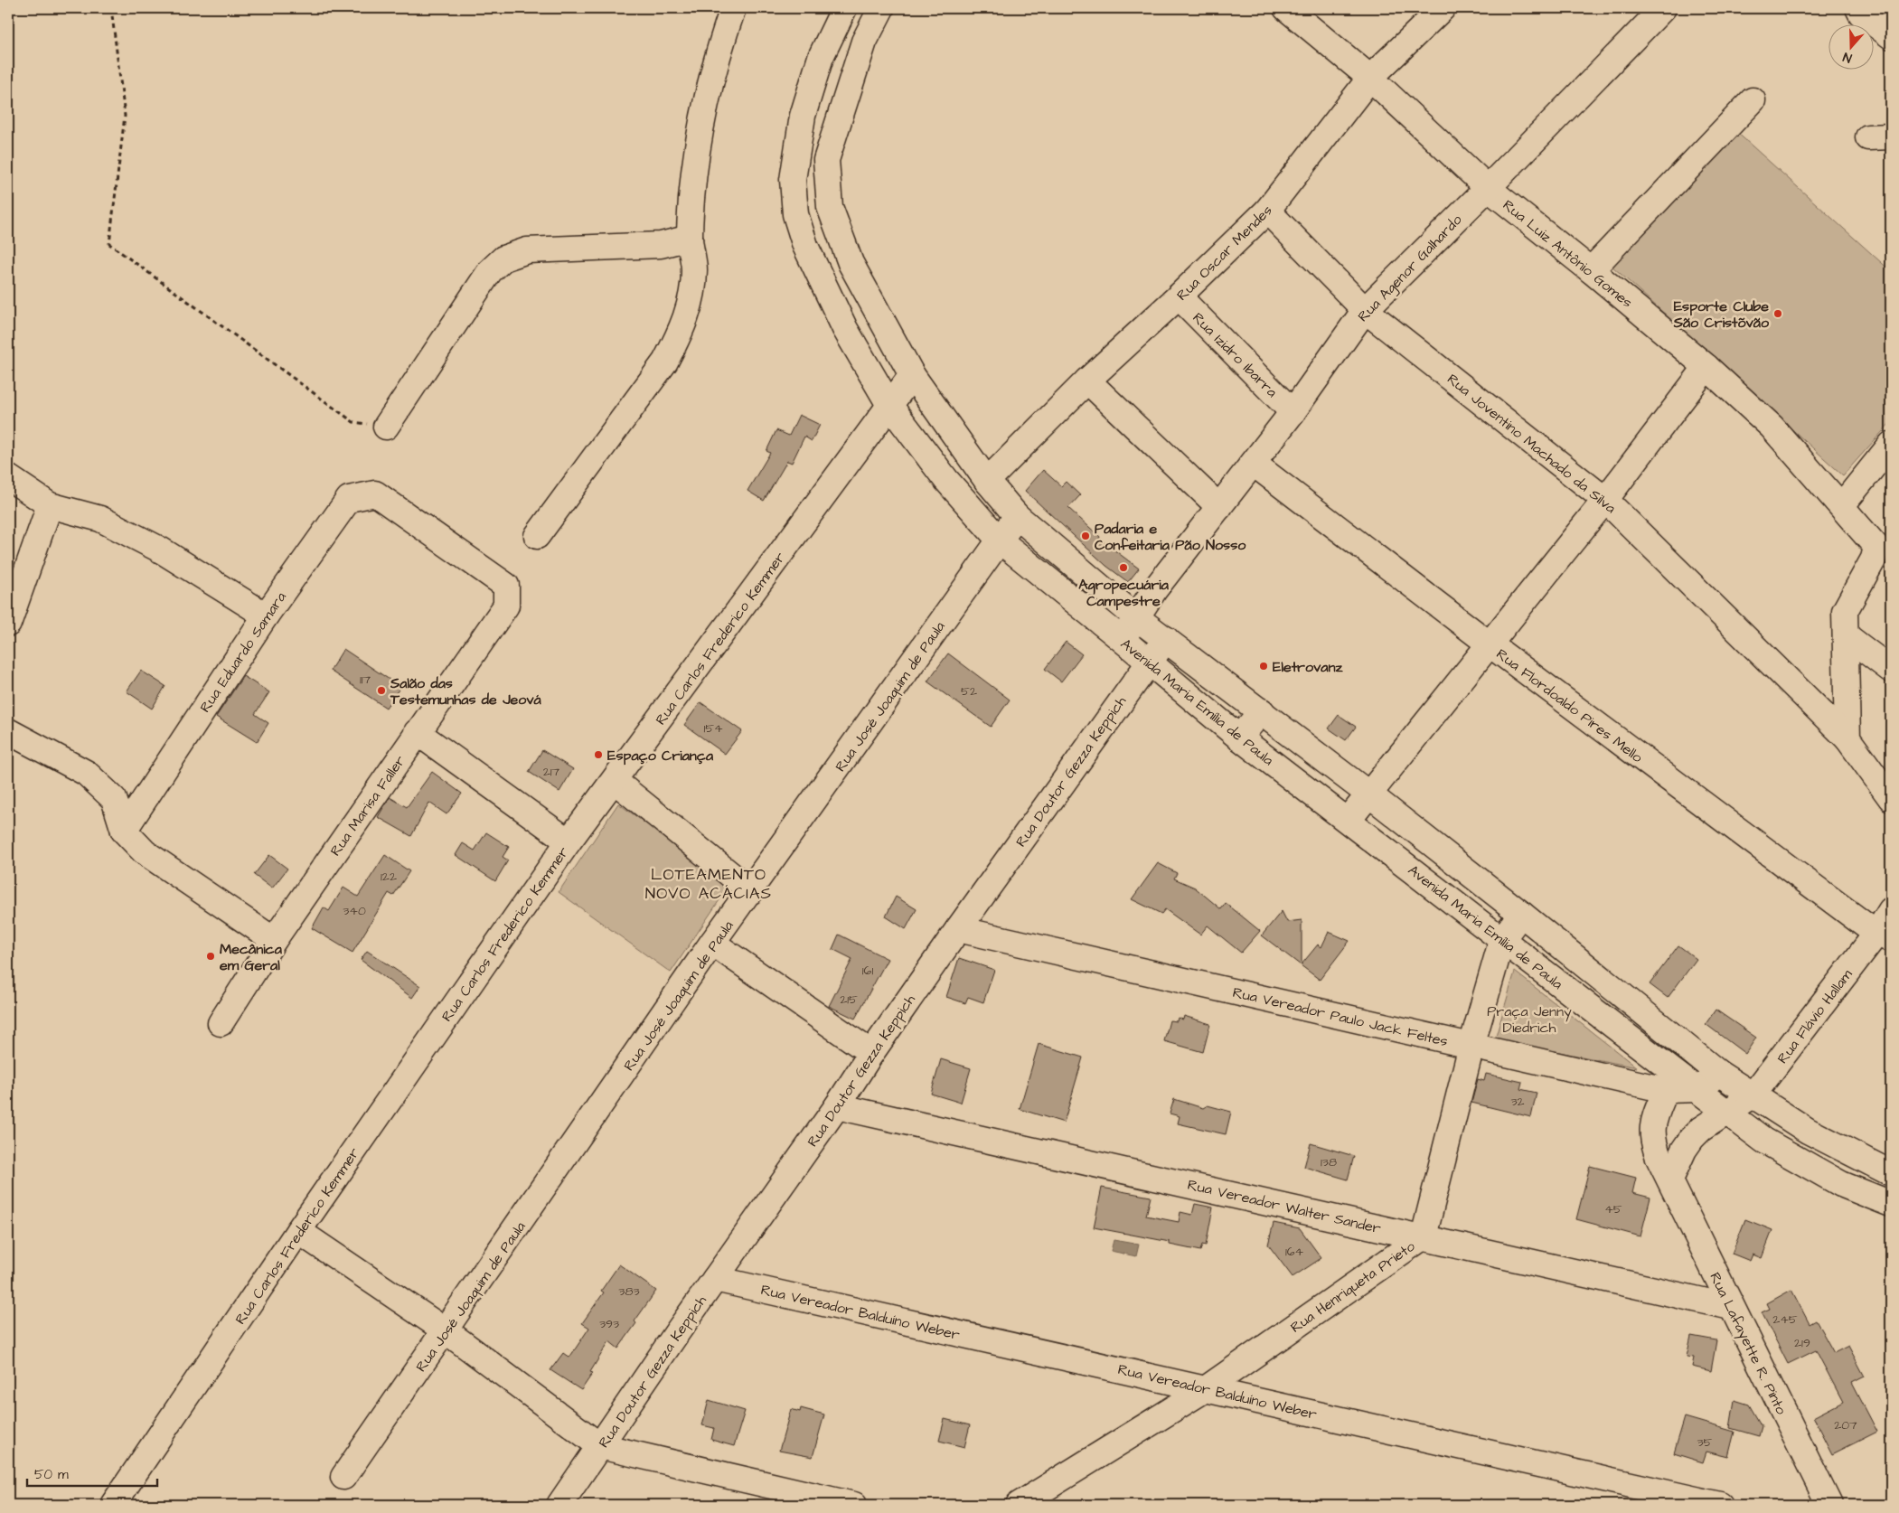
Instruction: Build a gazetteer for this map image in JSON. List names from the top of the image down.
{
  "streets": {
    "street": [
      "Rua Oscar Mendes",
      "Rua Luiz Antônio Gomes",
      "Rua Agenor Galhardo",
      "Rua Izidro Ibarra",
      "Rua Joventino Machado da Silva",
      "Rua Carlos Frederico Kemmer",
      "Rua Eduardo Samara",
      "Rua José Joaquim de Paula",
      "Avenida Maria Emília de Paula",
      "Rua Flordoaldo Pires Mello",
      "Rua Doutor Gezza Keppich",
      "Rua Marisa Faller",
      "Rua Vereador Paulo Jack Feltes",
      "Rua Flávio Hallam",
      "Rua Vereador Walter Sander",
      "Rua Henriqueta Prieto",
      "Rua Vereador Balduíno Weber",
      "Rua Lafayette R. Pinto"
    ]
  },
  "crossings": [
    ["Rua Oscar Mendes", "Rua Luiz Antônio Gomes"],
    ["Rua Oscar Mendes", "Rua Izidro Ibarra"],
    ["Rua Oscar Mendes", "Rua Joventino Machado da Silva"],
    ["Rua Oscar Mendes", "Avenida Maria Emília de Paula"],
    ["Rua Luiz Antônio Gomes", "Rua Agenor Galhardo"],
    ["Rua Agenor Galhardo", "Rua Izidro Ibarra"],
    ["Rua Agenor Galhardo", "Rua Joventino Machado da Silva"],
    ["Rua Agenor Galhardo", "Avenida Maria Emília de Paula"],
    ["Rua Agenor Galhardo", "Rua Flordoaldo Pires Mello"],
    ["Rua Carlos Frederico Kemmer", "Avenida Maria Emília de Paula"],
    ["Rua Eduardo Samara", "Rua Marisa Faller"],
    ["Rua José Joaquim de Paula", "Avenida Maria Emília de Paula"],
    ["Avenida Maria Emília de Paula", "Rua Doutor Gezza Keppich"],
    ["Avenida Maria Emília de Paula", "Rua Vereador Paulo Jack Feltes"],
    ["Avenida Maria Emília de Paula", "Rua Flávio Hallam"],
    ["Avenida Maria Emília de Paula", "Rua Henriqueta Prieto"],
    ["Rua Flordoaldo Pires Mello", "Rua Flávio Hallam"],
    ["Rua Doutor Gezza Keppich", "Rua Vereador Paulo Jack Feltes"],
    ["Rua Doutor Gezza Keppich", "Rua Vereador Walter Sander"],
    ["Rua Doutor Gezza Keppich", "Rua Vereador Balduíno Weber"],
    ["Rua Vereador Paulo Jack Feltes", "Rua Henriqueta Prieto"],
    ["Rua Vereador Paulo Jack Feltes", "Rua Lafayette R. Pinto"],
    ["Rua Vereador Walter Sander", "Rua Henriqueta Prieto"],
    ["Rua Vereador Walter Sander", "Rua Lafayette R. Pinto"],
    ["Rua Henriqueta Prieto", "Rua Vereador Balduíno Weber"]
  ],
  "districts": ["LOTEAMENTO NOVO ACÁCIAS"],
  "parks": ["Praça Jenny Diedrich"],
  "places": [
    "Esporte Clube São Cristõvão",
    "Padaria e Confeitaria Pão Nosso",
    "Agropecuária Campestre",
    "Eletrovanz",
    "Salão das Testemunhas de Jeová",
    "Espaço Criança",
    "Mecânica em Geral"
  ],
  "house_numbers": [
    "117",
    "52",
    "154",
    "217",
    "122",
    "340",
    "161",
    "215",
    "32",
    "138",
    "45",
    "164",
    "383",
    "245",
    "393",
    "219",
    "207",
    "35"
  ],
  "scale_bar": "50 m",
  "north": "bottom"
}
